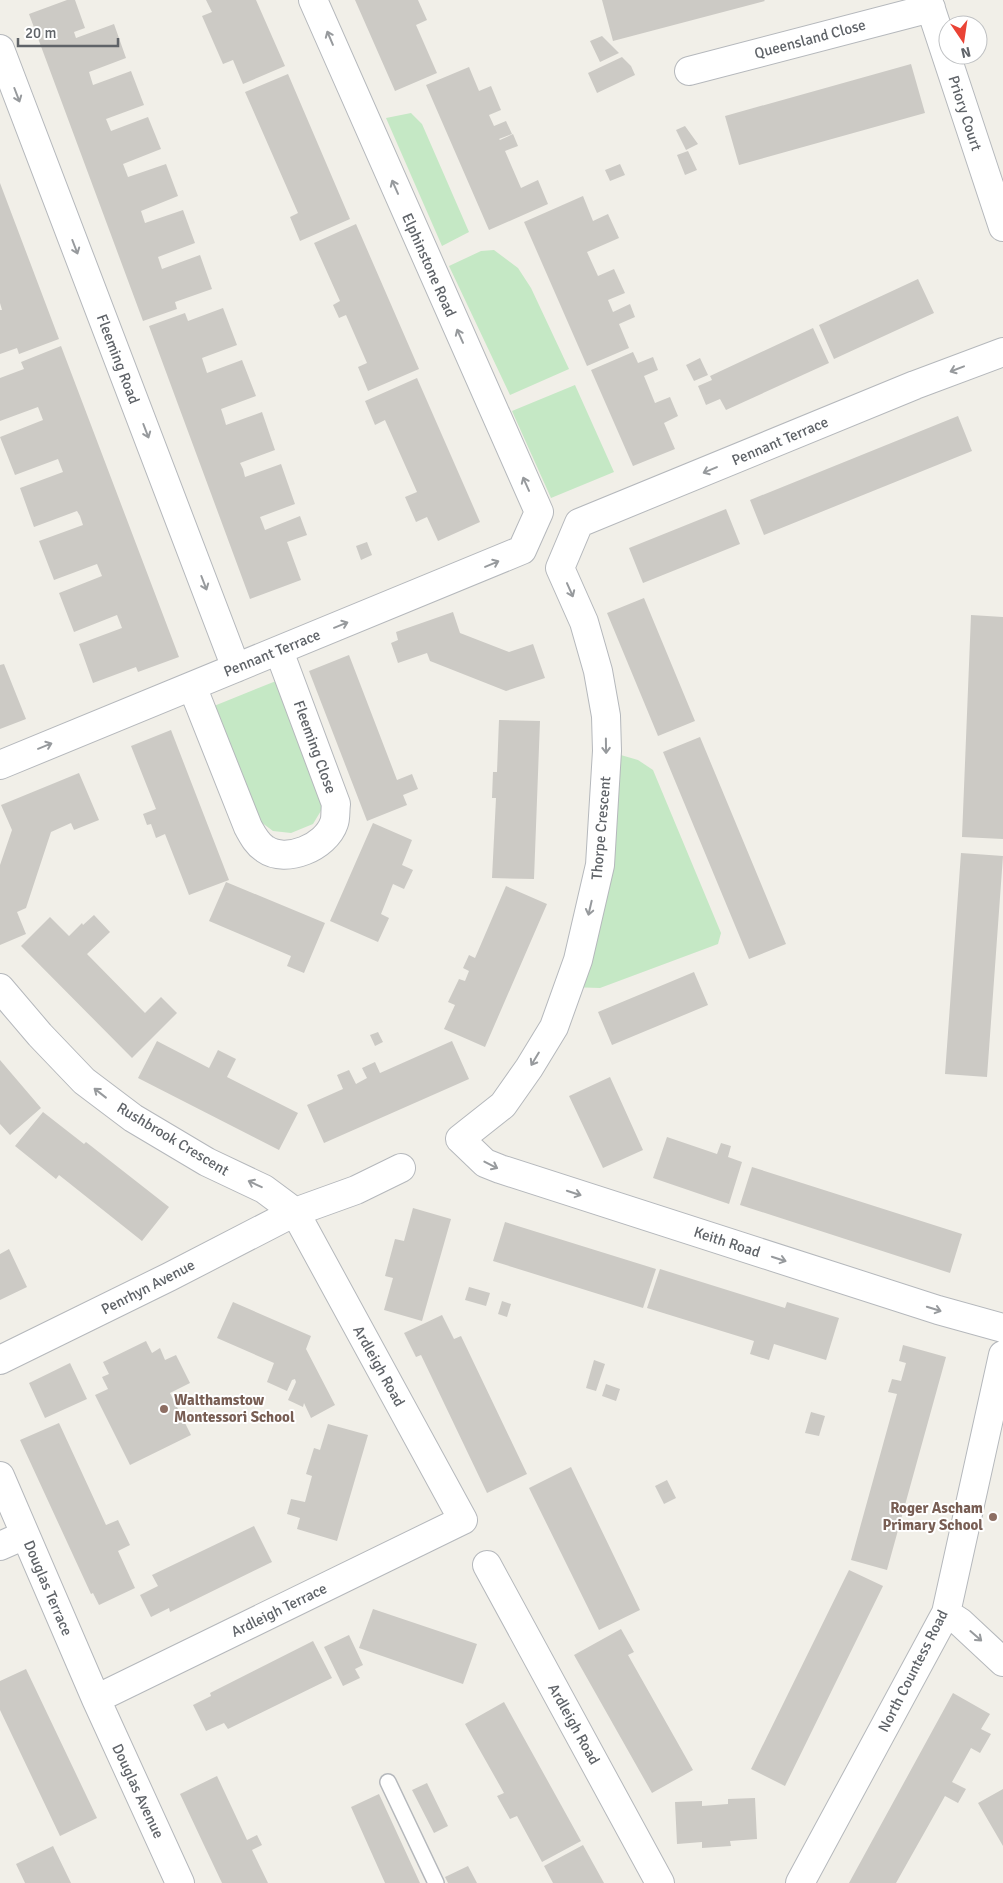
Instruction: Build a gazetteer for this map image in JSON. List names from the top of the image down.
{
  "streets": {
    "street": [
      "Queensland Close",
      "Priory Court",
      "Elphinstone Road",
      "Fleeming Road",
      "Pennant Terrace",
      "Fleeming Close",
      "Thorpe Crescent",
      "Rushbrook Crescent",
      "Keith Road",
      "Penrhyn Avenue",
      "Ardleigh Road",
      "Douglas Terrace",
      "Ardleigh Terrace",
      "North Countess Road",
      "Douglas Avenue"
    ]
  },
  "crossings": [
    ["Queensland Close", "Priory Court"],
    ["Elphinstone Road", "Pennant Terrace"],
    ["Fleeming Road", "Pennant Terrace"],
    ["Pennant Terrace", "Fleeming Close"],
    ["Pennant Terrace", "Thorpe Crescent"],
    ["Thorpe Crescent", "Keith Road"],
    ["Rushbrook Crescent", "Penrhyn Avenue"],
    ["Rushbrook Crescent", "Ardleigh Road"],
    ["Penrhyn Avenue", "Ardleigh Road"],
    ["Ardleigh Road", "Ardleigh Terrace"],
    ["Douglas Terrace", "Ardleigh Terrace"],
    ["Douglas Terrace", "Douglas Avenue"],
    ["Ardleigh Terrace", "Douglas Avenue"]
  ],
  "one_way": [
    "Elphinstone Road",
    "Fleeming Road",
    "Thorpe Crescent",
    "Rushbrook Crescent",
    "Keith Road"
  ],
  "places": ["Walthamstow Montessori School", "Roger Ascham Primary School"],
  "scale_bar": "20 m",
  "north": "bottom"
}
